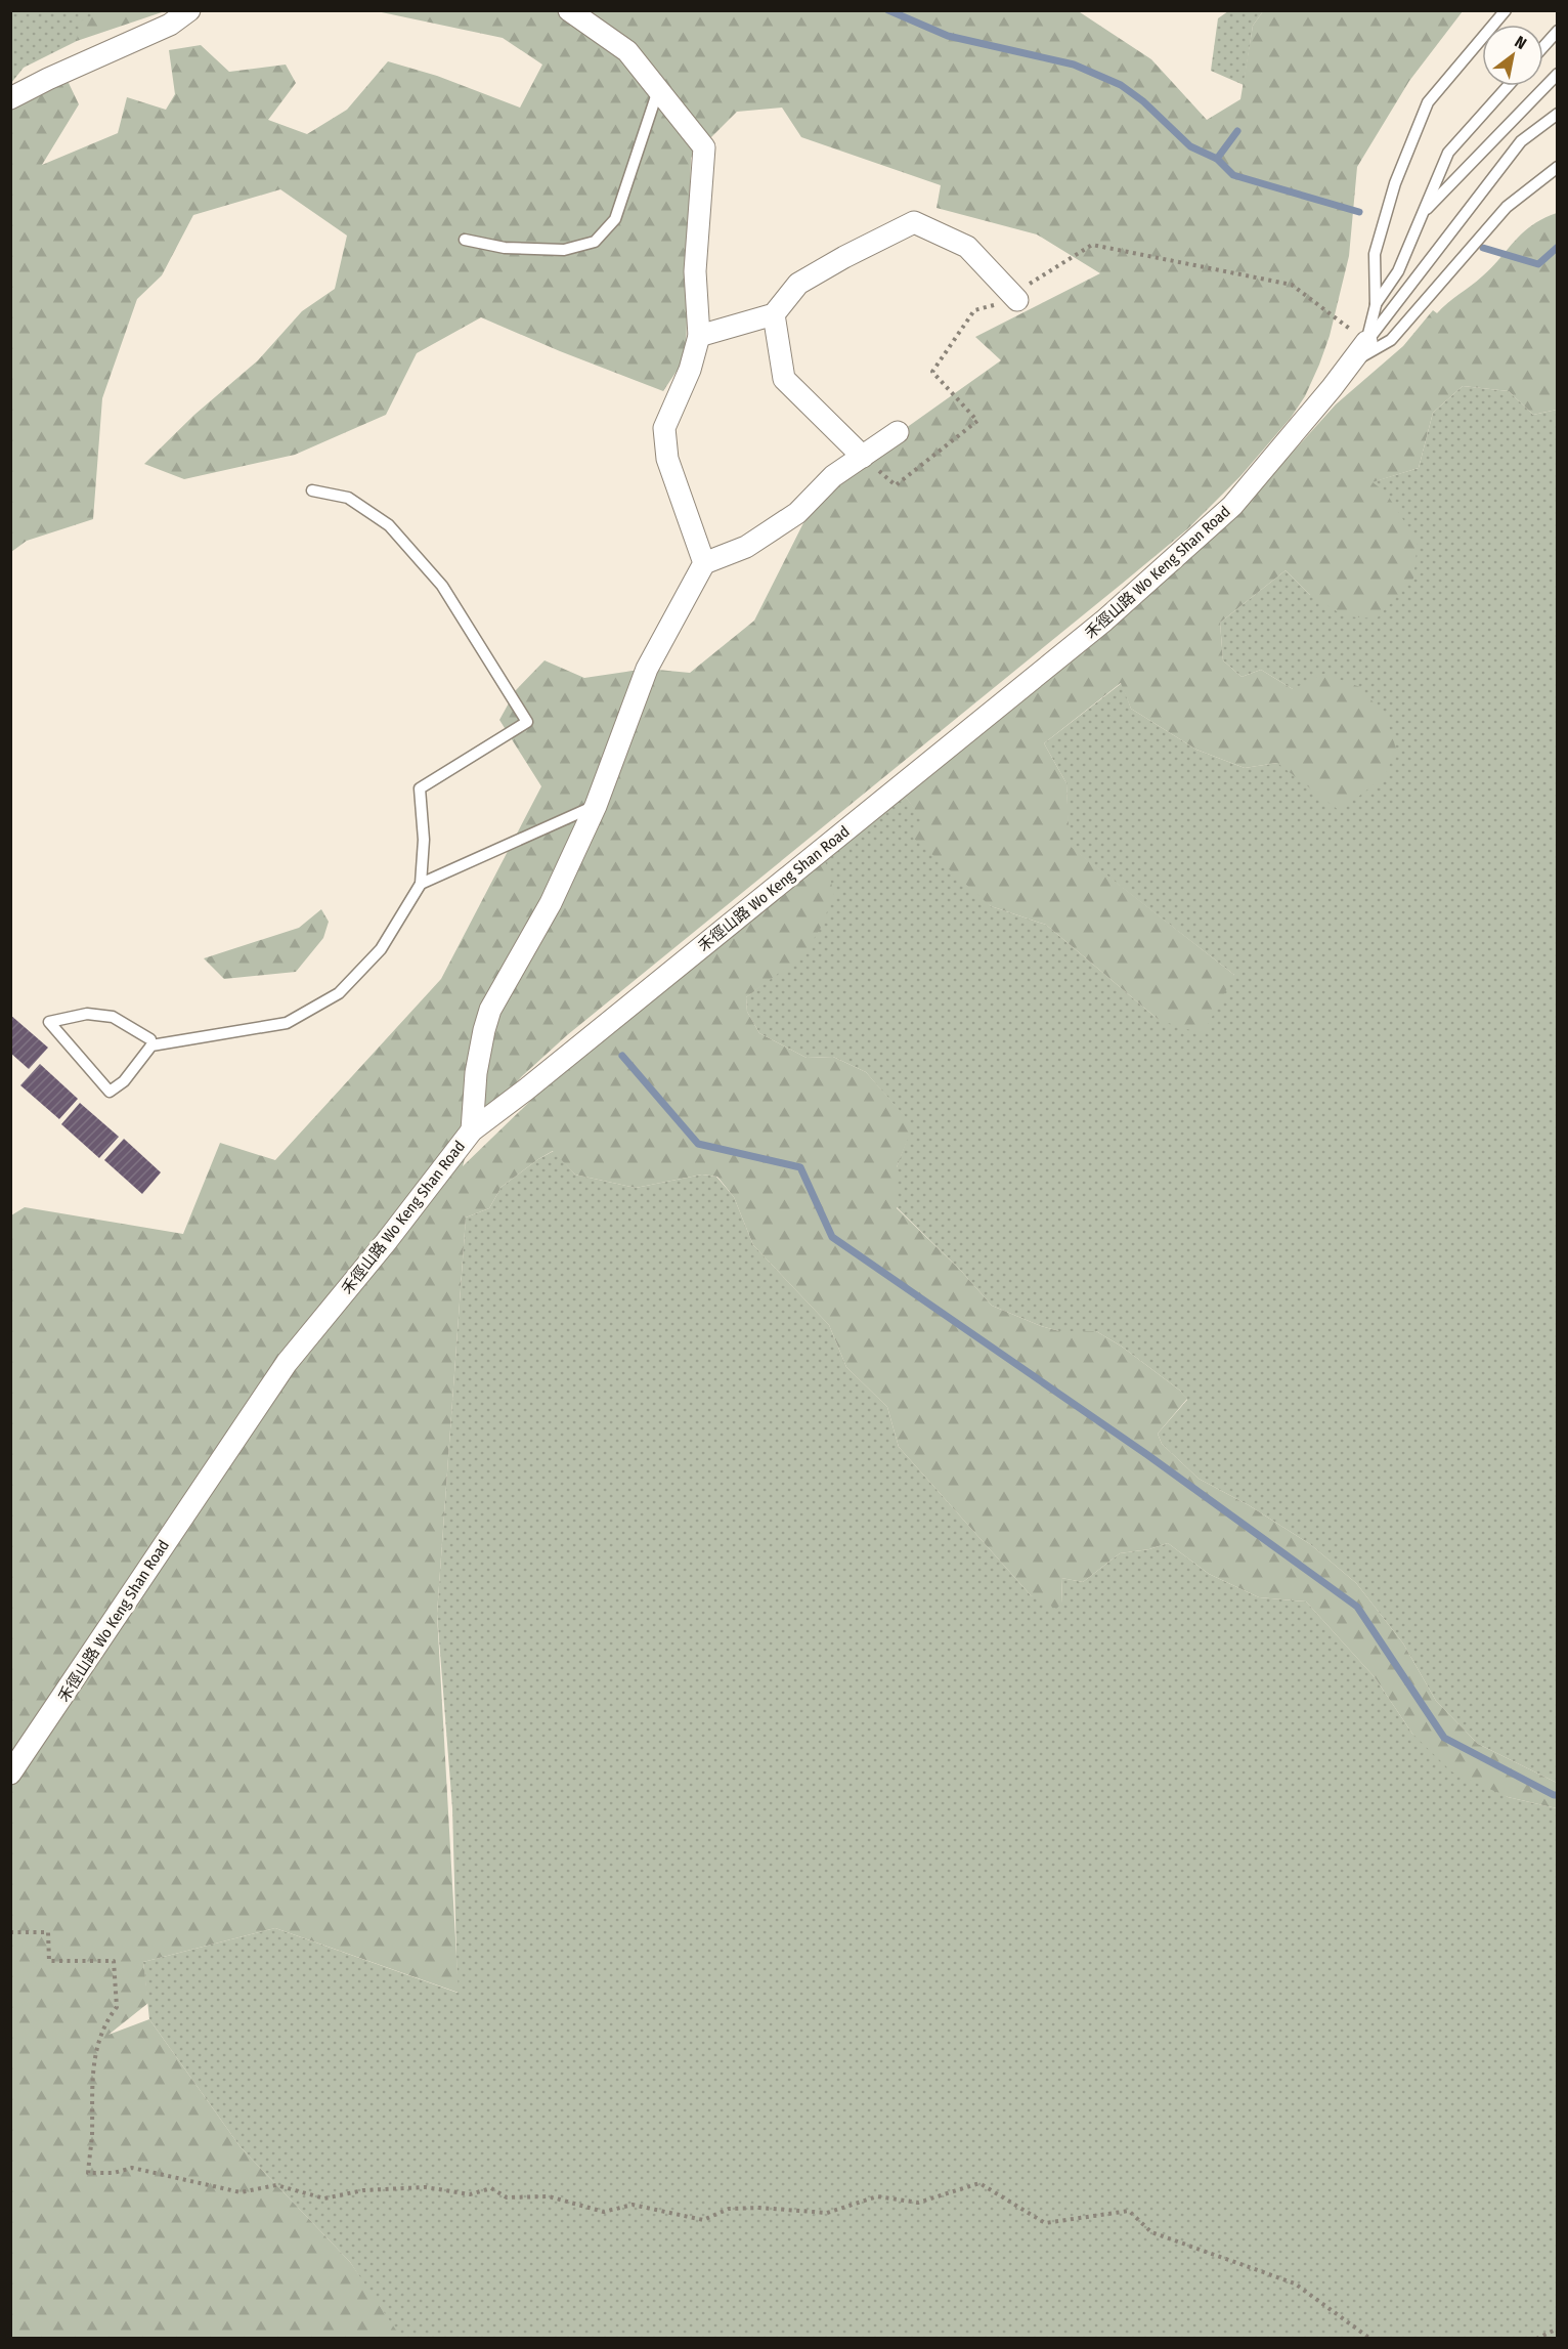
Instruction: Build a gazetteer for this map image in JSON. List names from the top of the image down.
{
  "streets": {
    "street": ["禾徑山路 Wo Keng Shan Road"]
  },
  "north": "top right"
}
